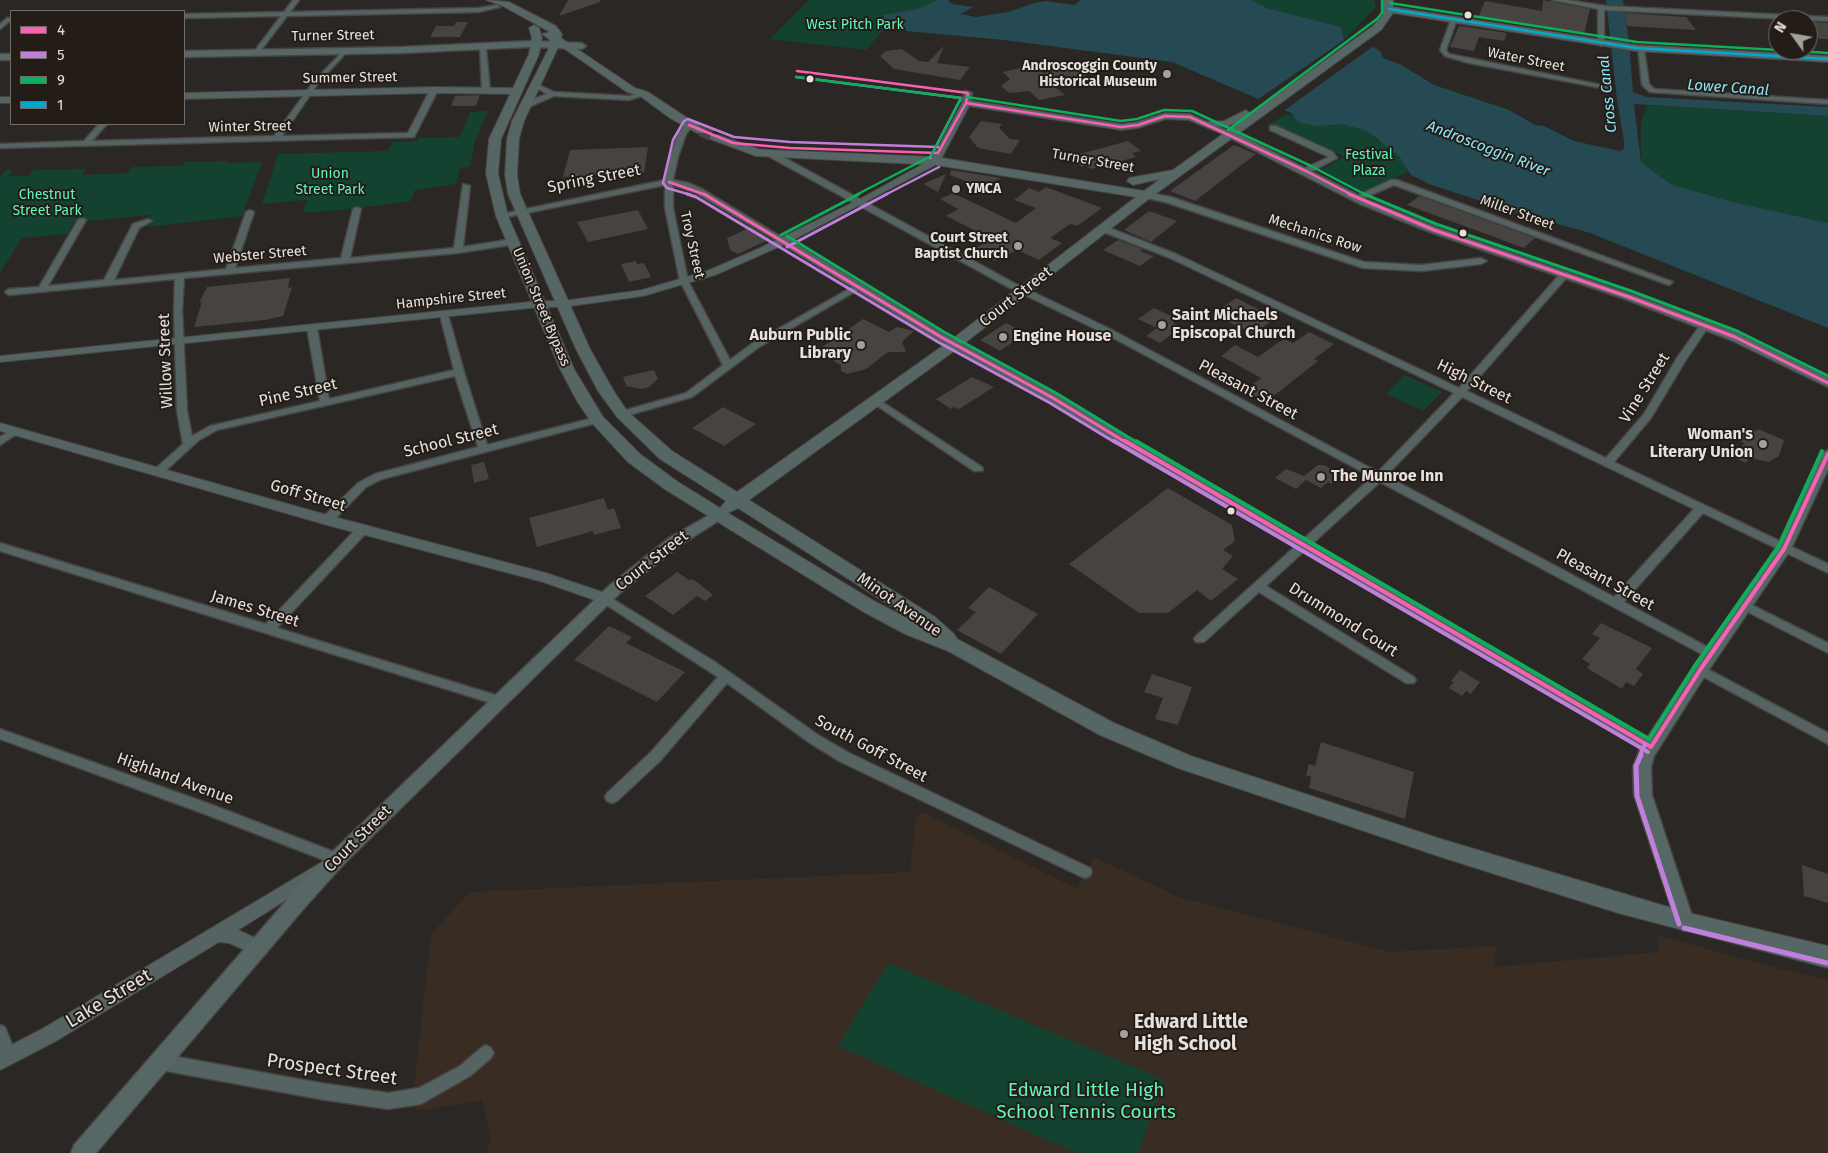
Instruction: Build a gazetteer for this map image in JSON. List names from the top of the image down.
{
  "streets": {
    "highway": [
      "Turner Street",
      "Court Street",
      "Union Street Bypass",
      "Minot Avenue"
    ],
    "main road": ["Mechanics Row"],
    "street": [
      "Water Street",
      "Summer Street",
      "Winter Street",
      "Spring Street",
      "Miller Street",
      "Troy Street",
      "Webster Street",
      "Hampshire Street",
      "Willow Street",
      "High Street",
      "Vine Street",
      "Pleasant Street",
      "Pine Street",
      "School Street",
      "Goff Street",
      "James Street",
      "Drummond Court",
      "South Goff Street",
      "Highland Avenue",
      "Lake Street",
      "Prospect Street"
    ]
  },
  "crossings": [
    ["Turner Street", "Mechanics Row"],
    ["Turner Street", "Court Street"],
    ["Turner Street", "Hampshire Street"],
    ["Turner Street", "Union Street Bypass"],
    ["Turner Street", "Pleasant Street"],
    ["Summer Street", "Winter Street"],
    ["Summer Street", "Union Street Bypass"],
    ["Spring Street", "Troy Street"],
    ["Spring Street", "Court Street"],
    ["Spring Street", "Hampshire Street"],
    ["Spring Street", "Union Street Bypass"],
    ["Mechanics Row", "Court Street"],
    ["Troy Street", "Hampshire Street"],
    ["Webster Street", "Union Street Bypass"],
    ["Webster Street", "Willow Street"],
    ["Court Street", "Union Street Bypass"],
    ["Court Street", "High Street"],
    ["Court Street", "Pleasant Street"],
    ["Court Street", "Goff Street"],
    ["Court Street", "Minot Avenue"],
    ["Court Street", "James Street"],
    ["Court Street", "South Goff Street"],
    ["Court Street", "Highland Avenue"],
    ["Court Street", "Lake Street"],
    ["Court Street", "Prospect Street"],
    ["Hampshire Street", "Union Street Bypass"],
    ["Hampshire Street", "Willow Street"],
    ["Hampshire Street", "Pleasant Street"],
    ["Union Street Bypass", "School Street"],
    ["Union Street Bypass", "Minot Avenue"],
    ["Willow Street", "Pine Street"],
    ["High Street", "Vine Street"],
    ["Pine Street", "Goff Street"],
    ["School Street", "Goff Street"],
    ["Goff Street", "South Goff Street"],
    ["Highland Avenue", "Lake Street"]
  ],
  "water": ["Lower Canal", "Cross Canal", "Androscoggin River"],
  "parks": [
    "West Pitch Park",
    "Festival Plaza",
    "Union Street Park",
    "Chestnut Street Park",
    "Edward Little High School Tennis Courts"
  ],
  "places": [
    "Androscoggin County Historical Museum",
    "YMCA",
    "Court Street Baptist Church",
    "Saint Michaels Episcopal Church",
    "Engine House",
    "Auburn Public Library",
    "Woman's Literary Union",
    "The Munroe Inn",
    "Edward Little High School"
  ],
  "lines": [
    "transit line 9",
    "transit line 1",
    "transit line 4",
    "transit line 5"
  ],
  "legend": [
    "4",
    "5",
    "9",
    "1"
  ],
  "north": "top left"
}
